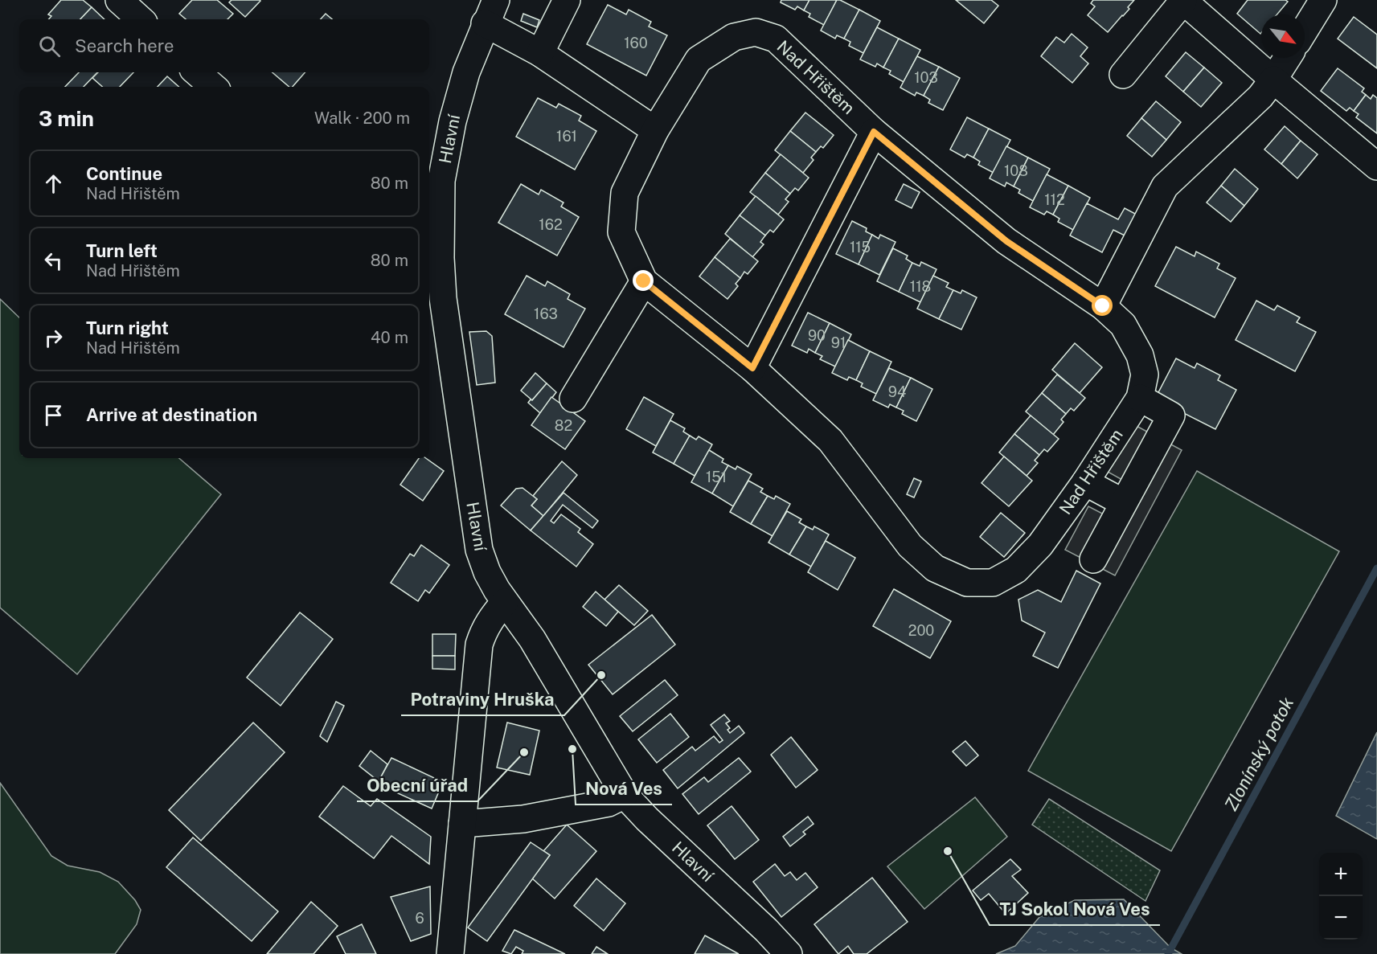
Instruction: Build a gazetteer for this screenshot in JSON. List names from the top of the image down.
{
  "streets": {
    "street": ["Nad Hřištěm", "Hlavní"]
  },
  "water": ["Zlonínský potok"],
  "places": [
    "Potraviny Hruška",
    "Nová Ves",
    "Obecní úřad",
    "TJ Sokol Nová Ves"
  ],
  "house_numbers": [
    "160",
    "103",
    "161",
    "108",
    "112",
    "162",
    "115",
    "118",
    "163",
    "90",
    "91",
    "94",
    "82",
    "151",
    "200",
    "6"
  ],
  "north": "bottom right",
  "page": {
    "search": "Search here",
    "heading": ["3 min", "Walk · 200 m"],
    "list": [
      ["Continue", "Nad Hřištěm", "80 m"],
      ["Turn left", "Nad Hřištěm", "80 m"],
      ["Turn right", "Nad Hřištěm", "40 m"],
      "Arrive at destination"
    ],
    "map_buttons": ["+", "−"]
  }
}
